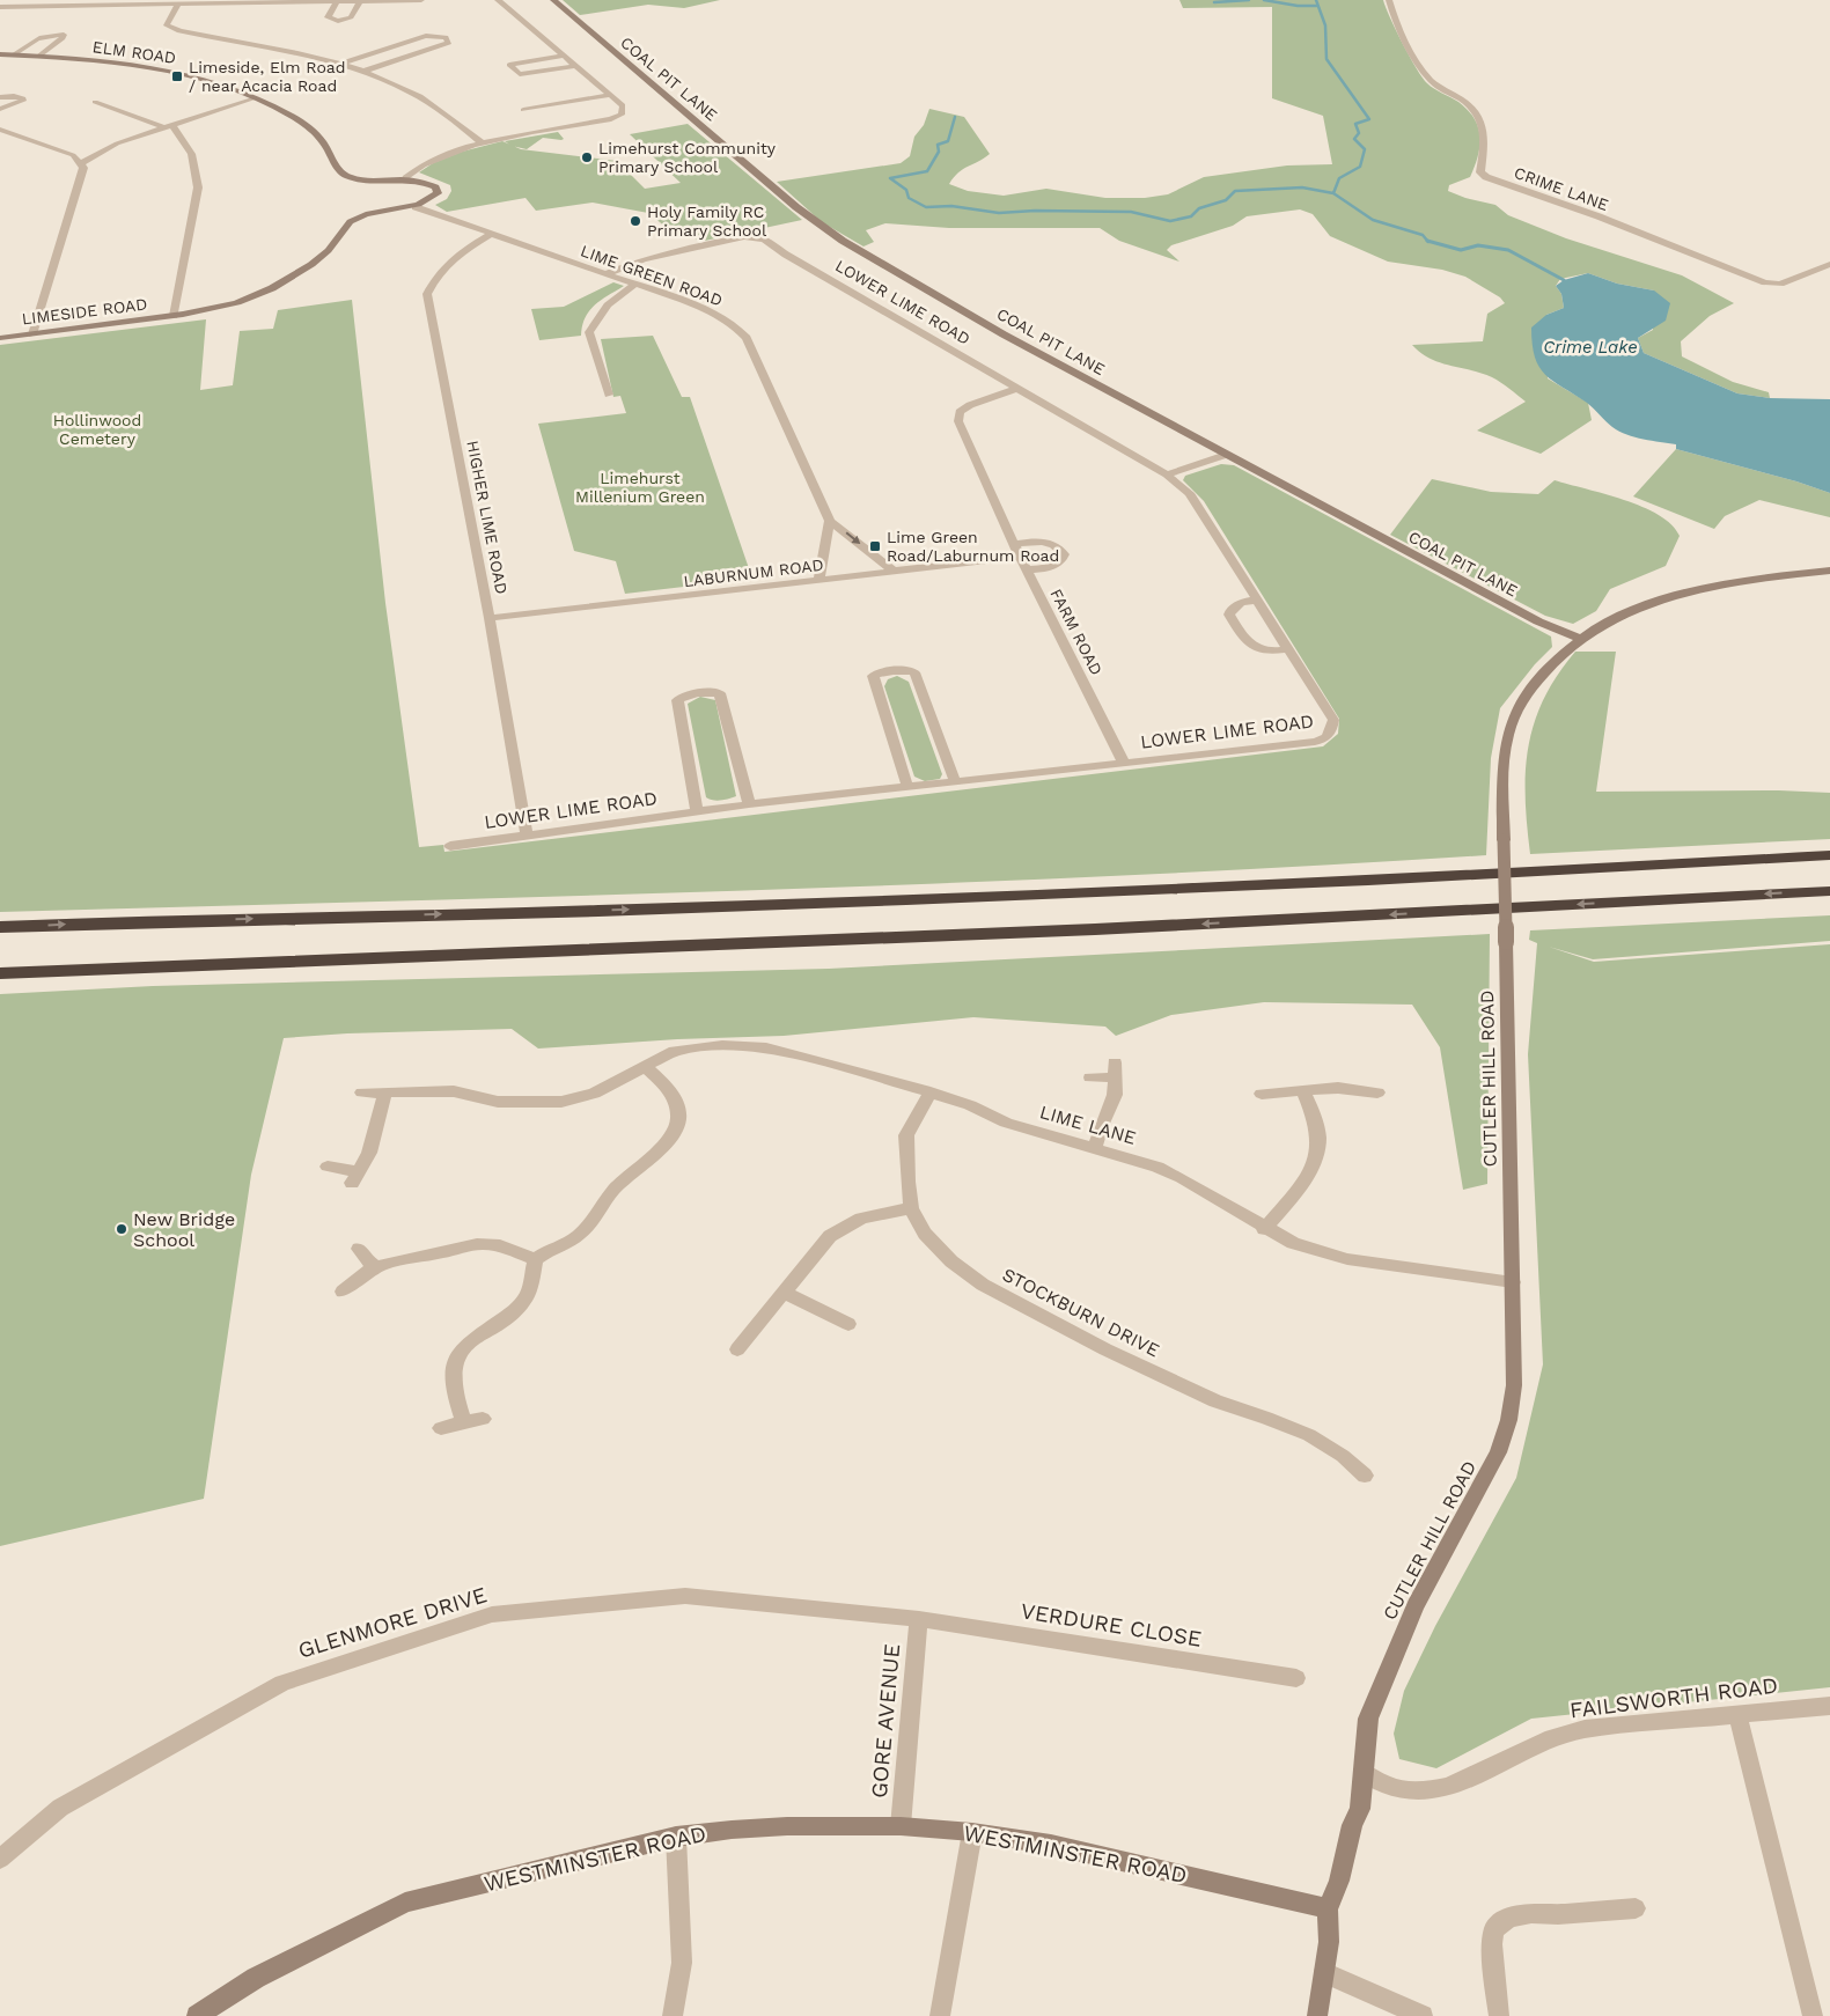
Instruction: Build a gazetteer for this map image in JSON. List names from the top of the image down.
{
  "streets": {
    "street": [
      "ELM ROAD",
      "COAL PIT LANE",
      "CRIME LANE",
      "LIME GREEN ROAD",
      "LOWER LIME ROAD",
      "LIMESIDE ROAD",
      "HIGHER LIME ROAD",
      "LABURNUM ROAD",
      "FARM ROAD",
      "CUTLER HILL ROAD",
      "LIME LANE",
      "STOCKBURN DRIVE",
      "GLENMORE DRIVE",
      "VERDURE CLOSE",
      "FAILSWORTH ROAD",
      "GORE AVENUE",
      "WESTMINSTER ROAD"
    ]
  },
  "crossings": [
    ["COAL PIT LANE", "CUTLER HILL ROAD"],
    ["LIME GREEN ROAD", "LOWER LIME ROAD"],
    ["LIME GREEN ROAD", "LIMESIDE ROAD"],
    ["LIME GREEN ROAD", "HIGHER LIME ROAD"],
    ["LIME GREEN ROAD", "LABURNUM ROAD"],
    ["LOWER LIME ROAD", "HIGHER LIME ROAD"],
    ["LOWER LIME ROAD", "FARM ROAD"],
    ["HIGHER LIME ROAD", "LABURNUM ROAD"],
    ["LABURNUM ROAD", "FARM ROAD"],
    ["CUTLER HILL ROAD", "LIME LANE"],
    ["CUTLER HILL ROAD", "FAILSWORTH ROAD"],
    ["CUTLER HILL ROAD", "WESTMINSTER ROAD"],
    ["LIME LANE", "STOCKBURN DRIVE"],
    ["GLENMORE DRIVE", "VERDURE CLOSE"],
    ["GLENMORE DRIVE", "GORE AVENUE"],
    ["VERDURE CLOSE", "GORE AVENUE"],
    ["GORE AVENUE", "WESTMINSTER ROAD"]
  ],
  "water": ["Crime Lake"],
  "parks": ["Hollinwood Cemetery", "Limehurst Millenium Green"],
  "places": {
    "transit": ["Limeside, Elm Road / near Acacia Road", "Lime Green Road/Laburnum Road"],
    "other": ["Limehurst Community Primary School", "Holy Family RC Primary School", "New Bridge School"]
  }
}
